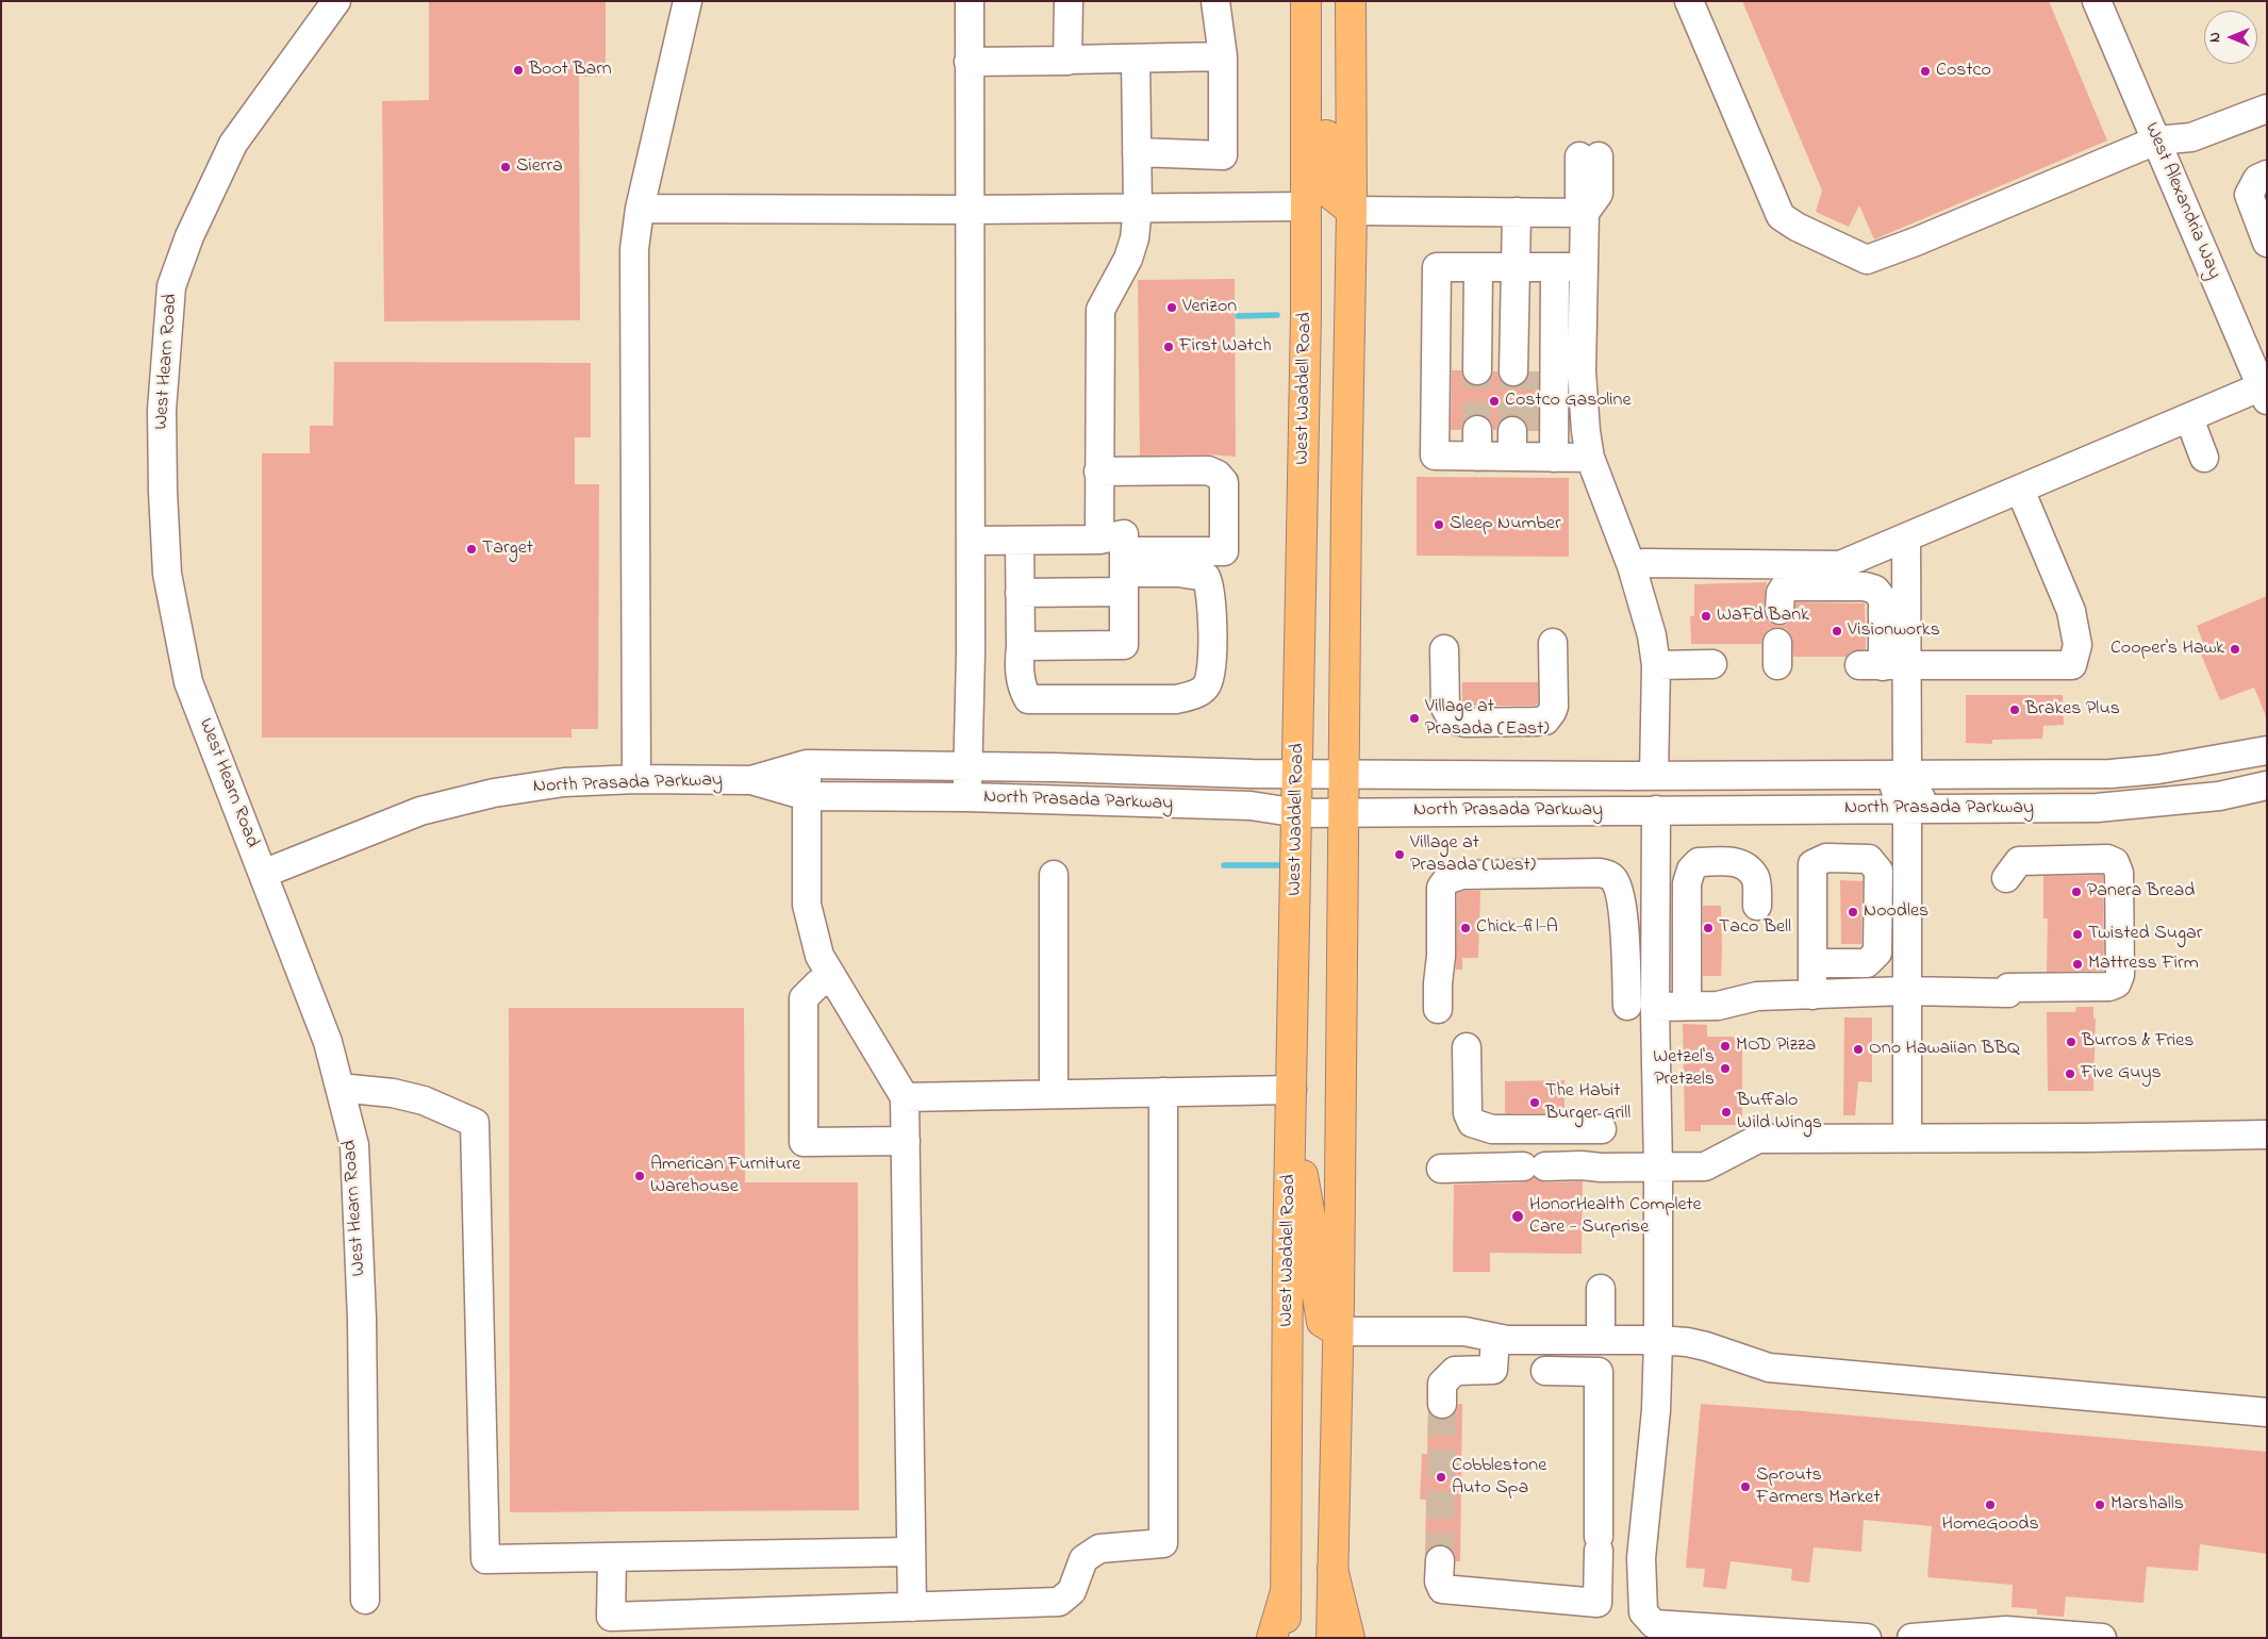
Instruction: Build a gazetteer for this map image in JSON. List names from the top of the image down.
{
  "streets": {
    "main road": ["West Waddell Road"],
    "street": ["West Alexandria Way", "West Hearn Road", "North Prasada Parkway"]
  },
  "crossings": [
    ["West Hearn Road", "North Prasada Parkway"],
    ["West Waddell Road", "North Prasada Parkway"]
  ],
  "places": [
    "Boot Barn",
    "Costco",
    "Sierra",
    "Verizon",
    "First Watch",
    "Costco Gasoline",
    "Sleep Number",
    "Target",
    "WaFd Bank",
    "Visionworks",
    "Cooper's Hawk",
    "Brakes Plus",
    "Village at Prasada (East)",
    "Village at Prasada (West)",
    "Panera Bread",
    "Noodles",
    "Chick-fil-A",
    "Taco Bell",
    "Twisted Sugar",
    "Mattress Firm",
    "Burros & Fries",
    "MOD Pizza",
    "Ono Hawaiian BBQ",
    "Wetzel's Pretzels",
    "Five Guys",
    "The Habit Burger Grill",
    "Buffalo Wild Wings",
    "American Furniture Warehouse",
    "HonorHealth Complete Care - Surprise",
    "Cobblestone Auto Spa",
    "Sprouts Farmers Market",
    "HomeGoods",
    "Marshalls"
  ],
  "north": "left"
}
